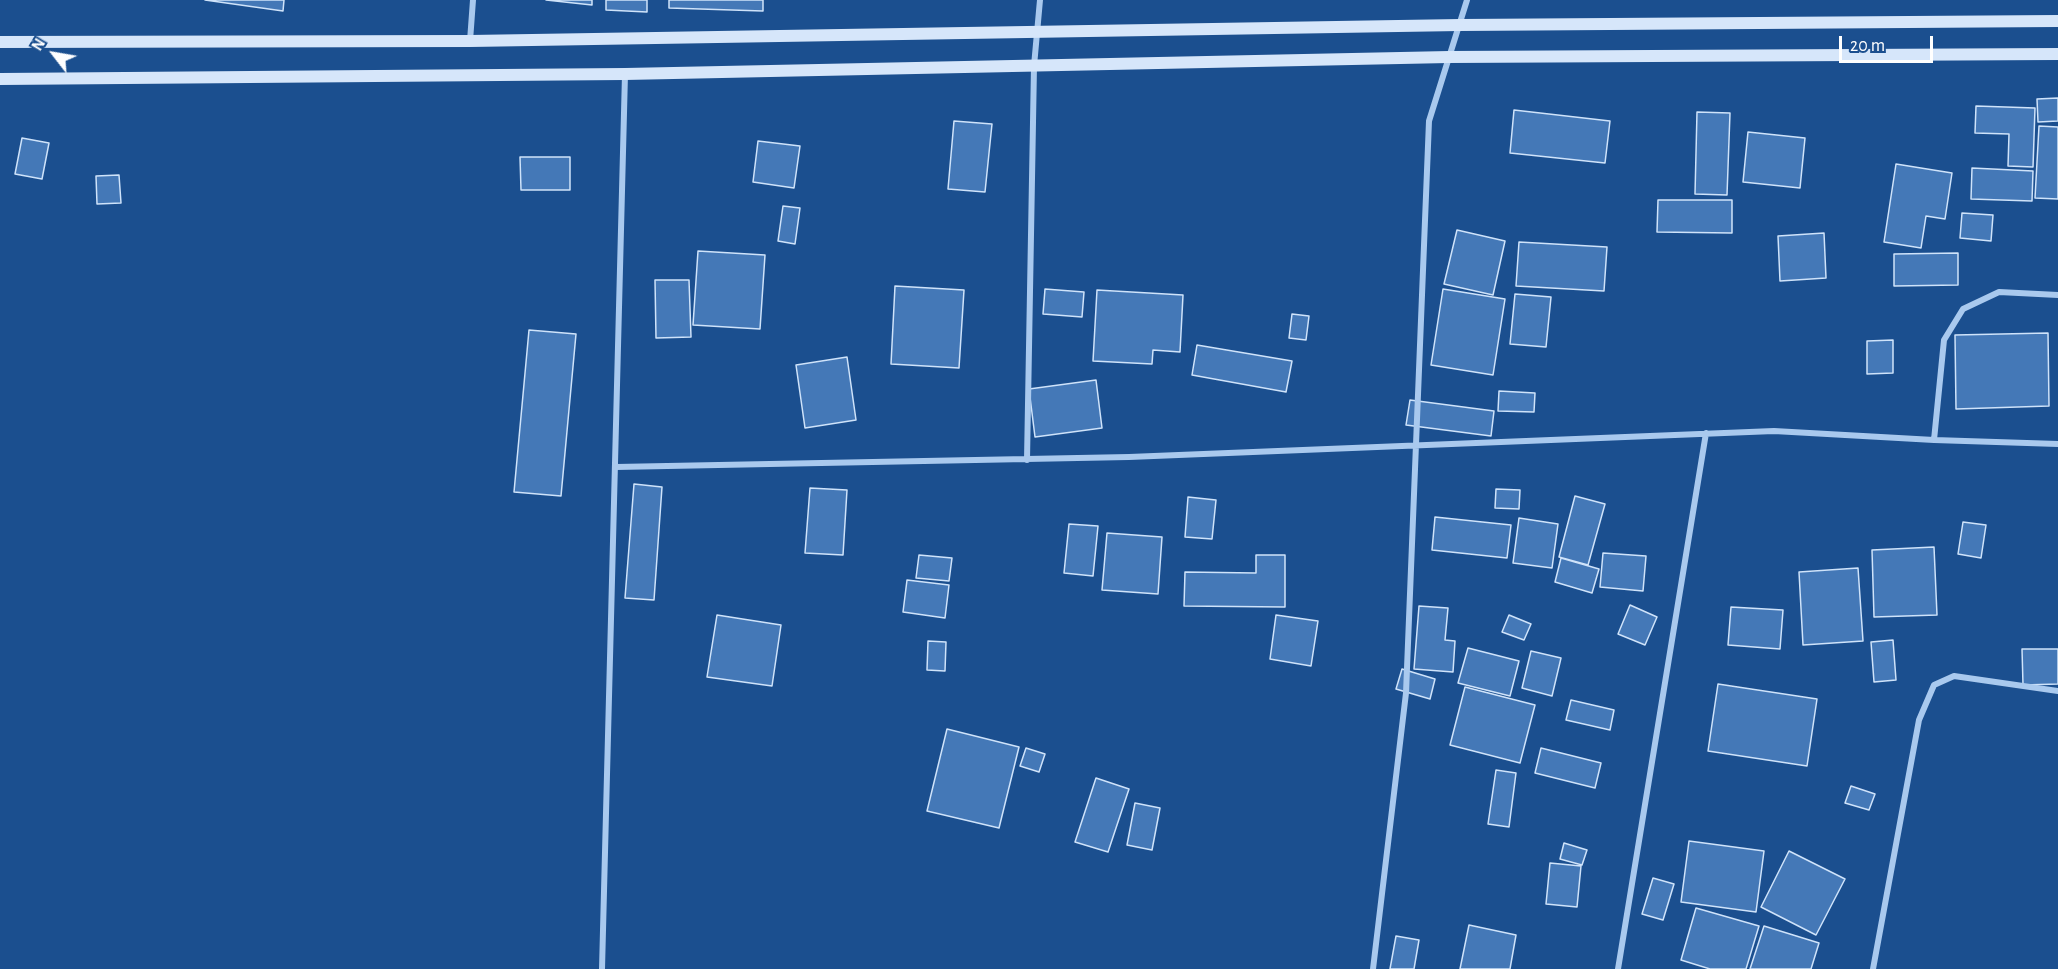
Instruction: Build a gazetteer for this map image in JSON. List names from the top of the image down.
{
  "scale_bar": "20 m",
  "north": "top left"
}
